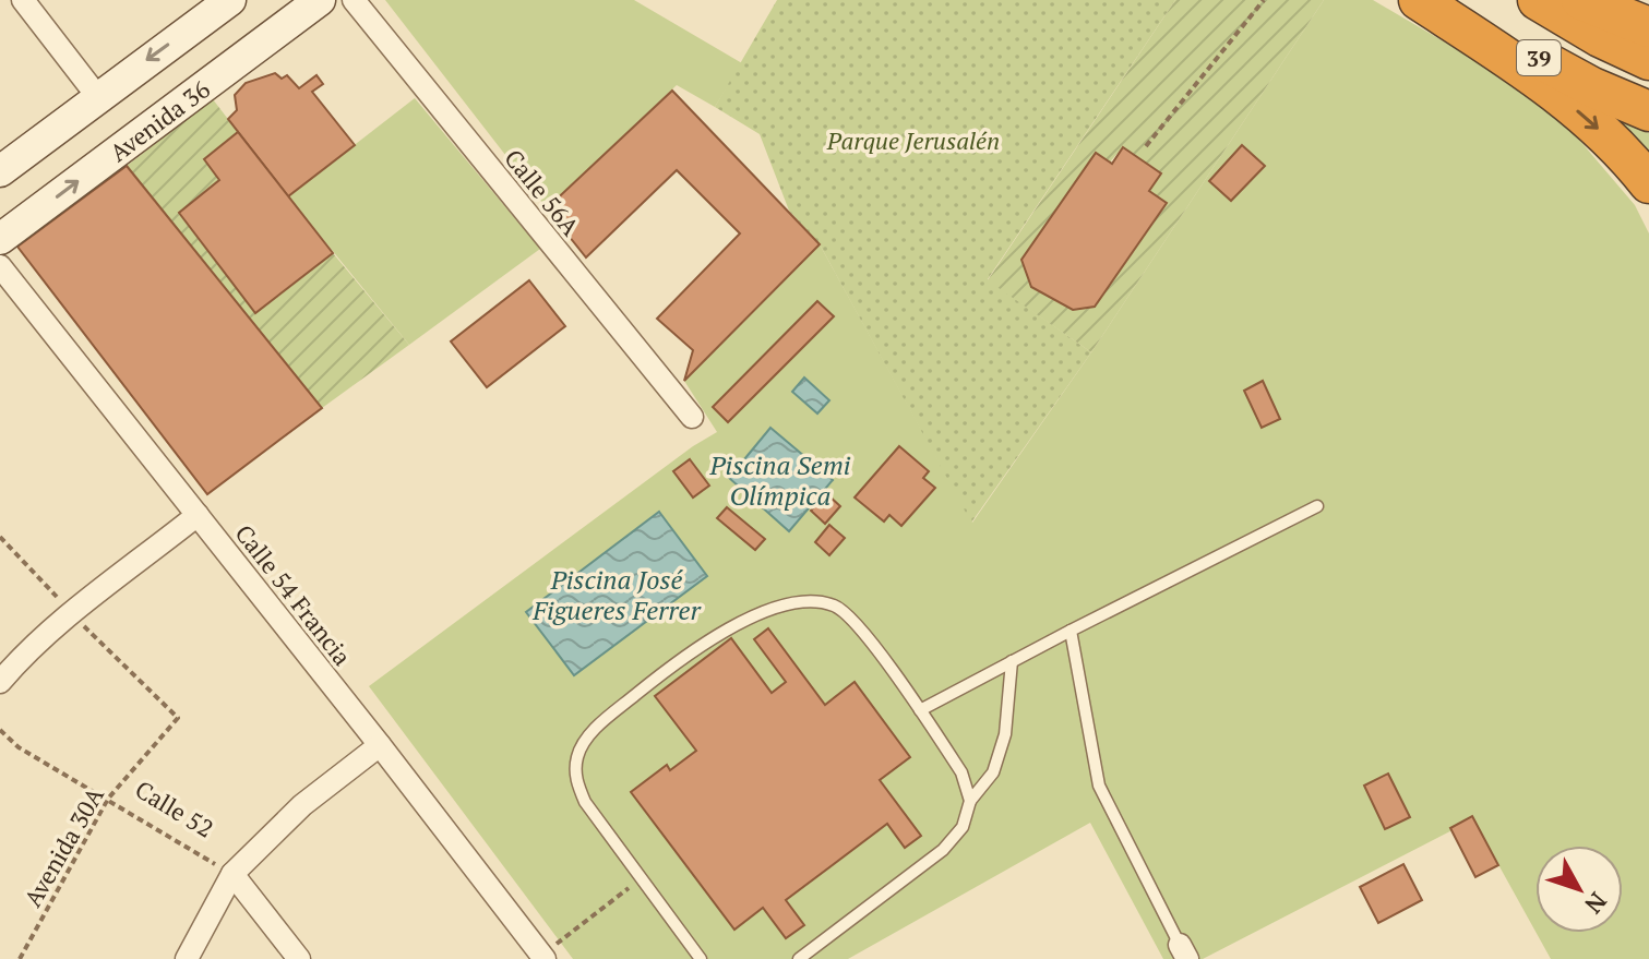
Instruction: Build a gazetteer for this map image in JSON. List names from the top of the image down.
{
  "streets": {
    "highway": ["39"],
    "street": ["Avenida 36", "Calle 56A", "Calle 54 Francia"],
    "path": ["Calle 52", "Avenida 30A"]
  },
  "crossings": [
    ["Calle 52", "Avenida 30A"]
  ],
  "water": ["Piscina Semi Olímpica", "Piscina José Figueres Ferrer"],
  "parks": ["Parque Jerusalén"],
  "north": "bottom right"
}
